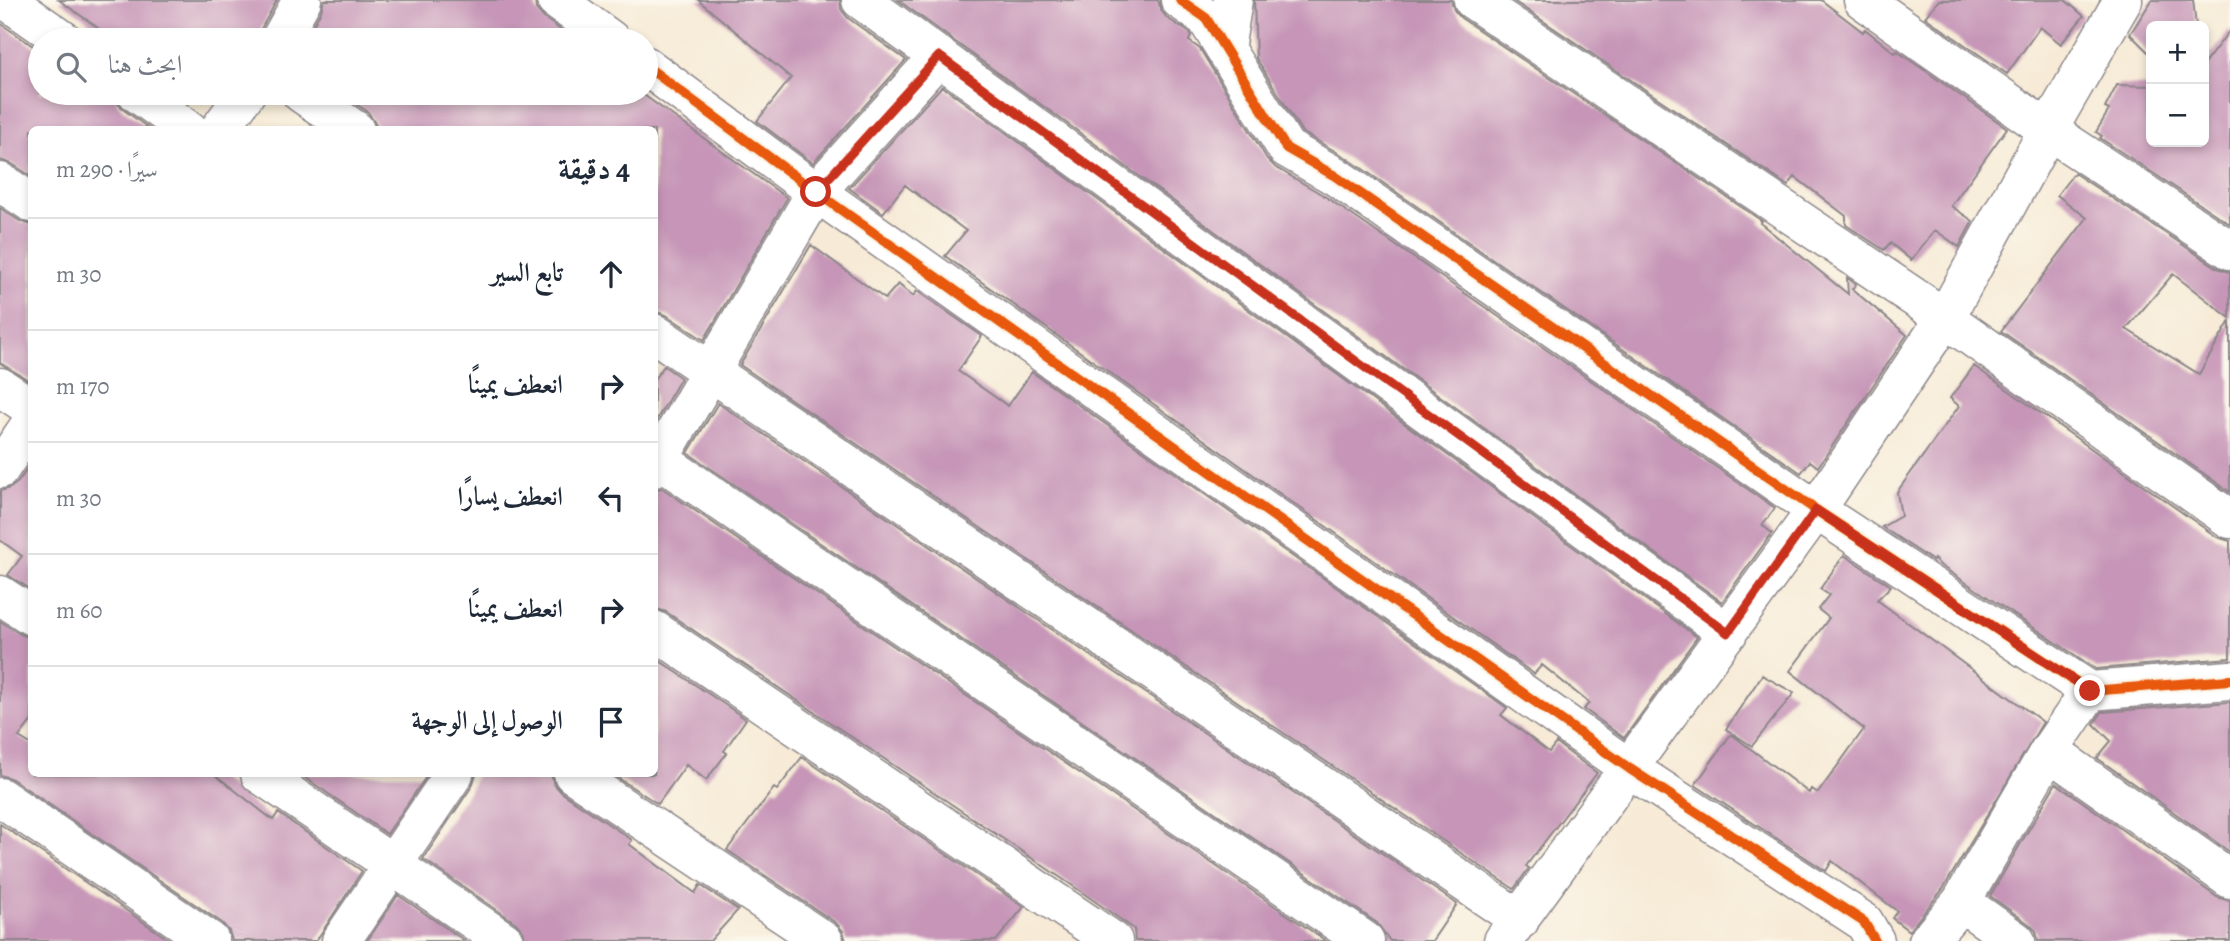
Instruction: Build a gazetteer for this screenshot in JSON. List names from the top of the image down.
{
  "page": {
    "map_buttons": ["+", "−"],
    "search": "ابحث هنا",
    "heading": ["4 دقيقة", "سيرًا · 290 m"],
    "list": [
      ["تابع السير", "30 m"],
      ["انعطف يمينًا", "170 m"],
      ["انعطف يسارًا", "30 m"],
      ["انعطف يمينًا", "60 m"],
      "الوصول إلى الوجهة"
    ]
  }
}
